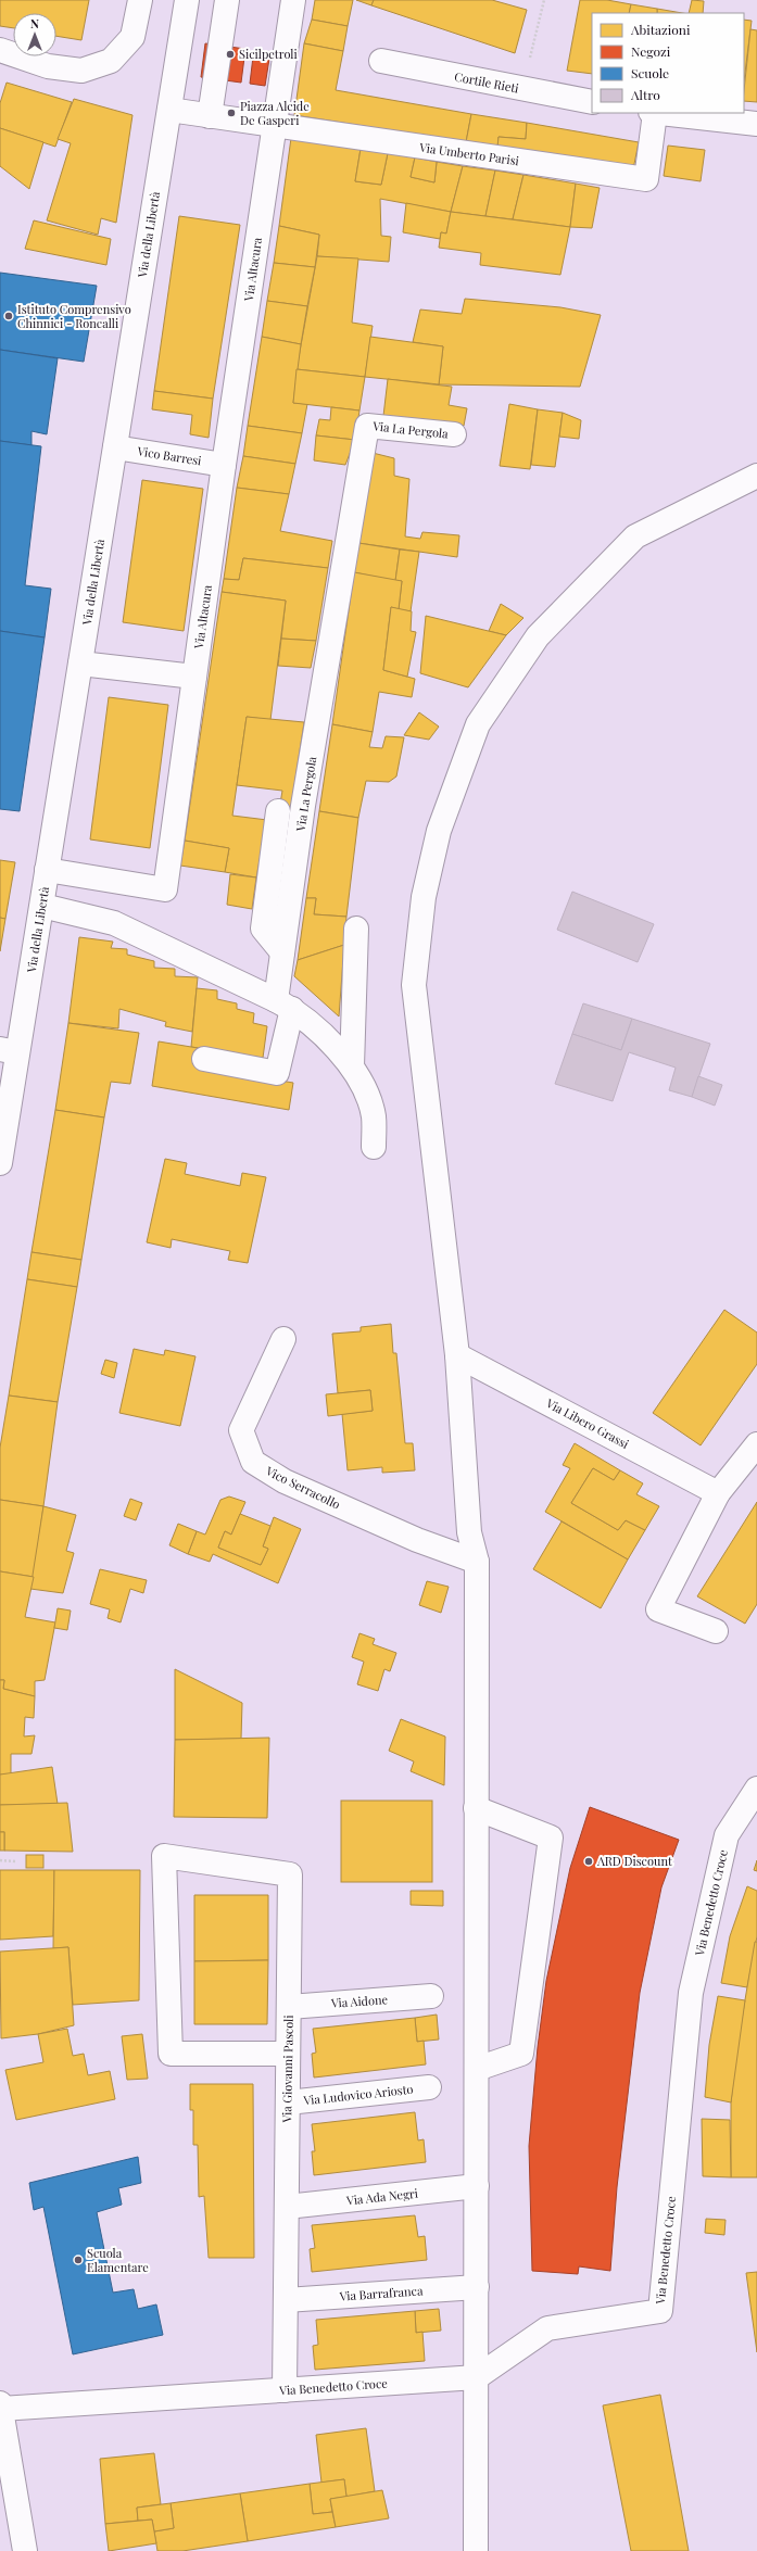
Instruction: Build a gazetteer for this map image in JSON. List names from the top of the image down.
{
  "streets": {
    "street": [
      "Cortile Rieti",
      "Via Umberto Parisi",
      "Via della Libertà",
      "Via Altacura",
      "Via La Pergola",
      "Vico Barresi",
      "Via Libero Grassi",
      "Vico Serracollo",
      "Via Benedetto Croce",
      "Via Aidone",
      "Via Giovanni Pascoli",
      "Via Ludovico Ariosto",
      "Via Ada Negri",
      "Via Barrafranca"
    ]
  },
  "crossings": [
    ["Via Umberto Parisi", "Via della Libertà"],
    ["Via Umberto Parisi", "Via Altacura"],
    ["Via della Libertà", "Via Altacura"],
    ["Via della Libertà", "Vico Barresi"],
    ["Via Altacura", "Vico Barresi"],
    ["Via Benedetto Croce", "Via Giovanni Pascoli"],
    ["Via Aidone", "Via Giovanni Pascoli"],
    ["Via Giovanni Pascoli", "Via Ludovico Ariosto"],
    ["Via Giovanni Pascoli", "Via Ada Negri"],
    ["Via Giovanni Pascoli", "Via Barrafranca"]
  ],
  "places": [
    "Sicilpetroli",
    "Piazza Alcide De Gasperi",
    "Istituto Comprensivo Chinnici - Roncalli",
    "ARD Discount",
    "Scuola Elamentare"
  ],
  "legend": [
    "Abitazioni",
    "Negozi",
    "Scuole",
    "Altro"
  ],
  "north": "top"
}
